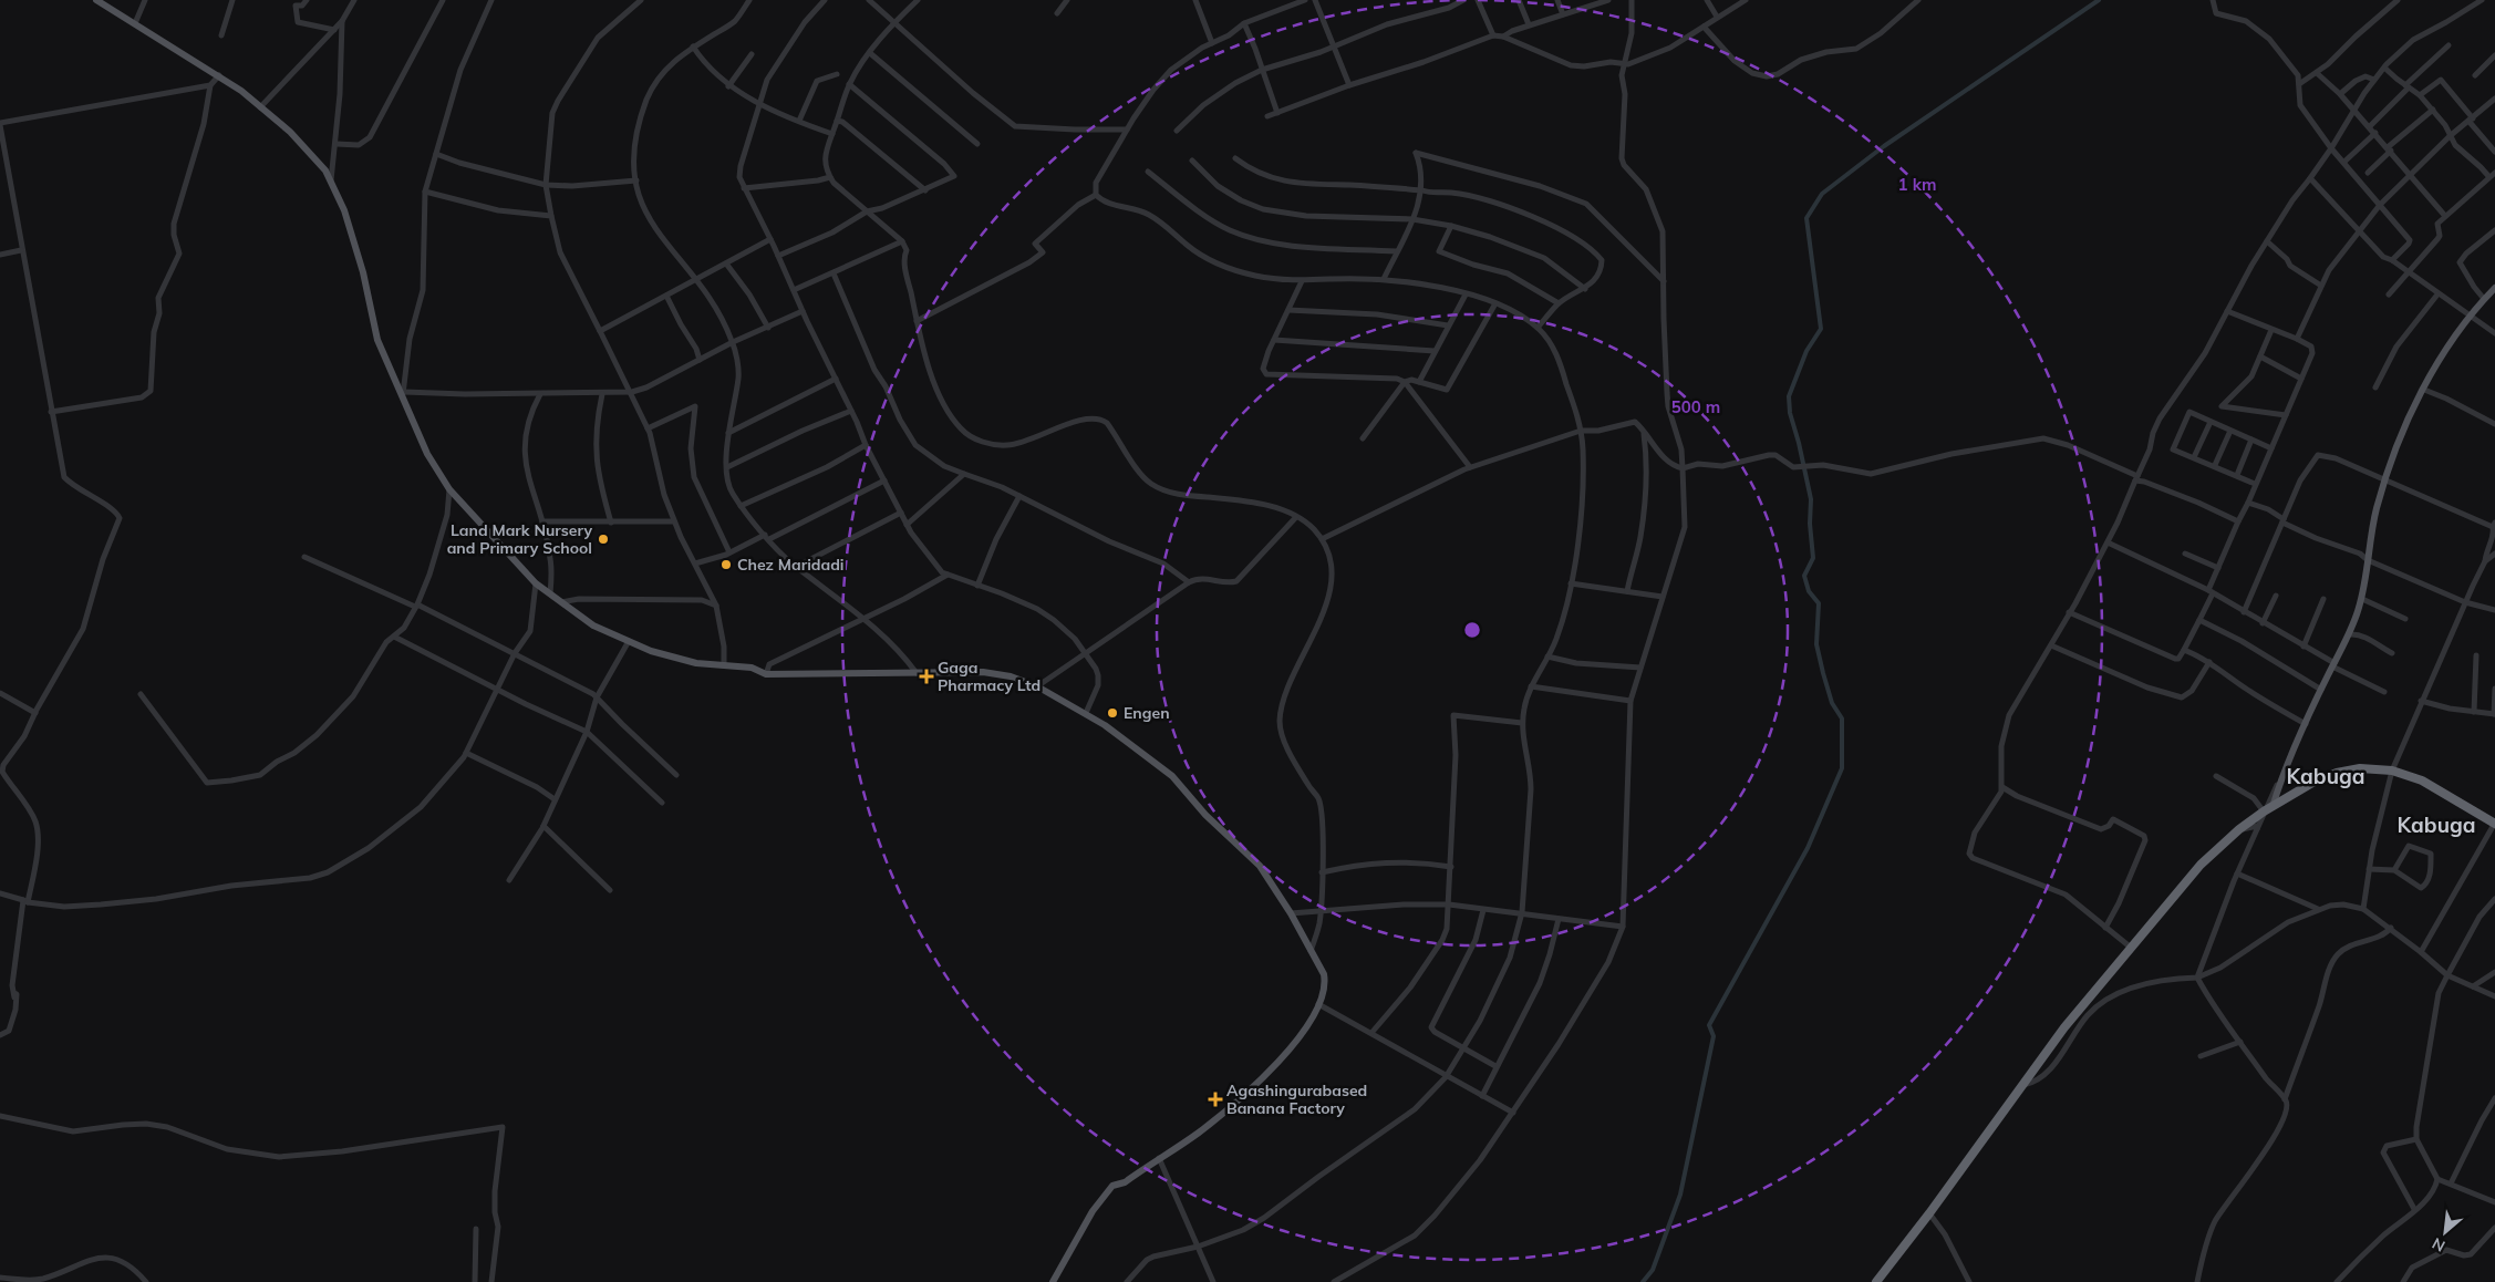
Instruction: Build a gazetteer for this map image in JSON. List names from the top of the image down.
{
  "districts": ["Kabuga", "Kabuga"],
  "places": {
    "other": ["Land Mark Nursery and Primary School", "Chez Maridadi", "Engen"],
    "health": ["Gaga Pharmacy Ltd", "Agashingurabased Banana Factory"]
  },
  "north": "bottom left",
  "rings": ["1 km", "500 m"]
}
